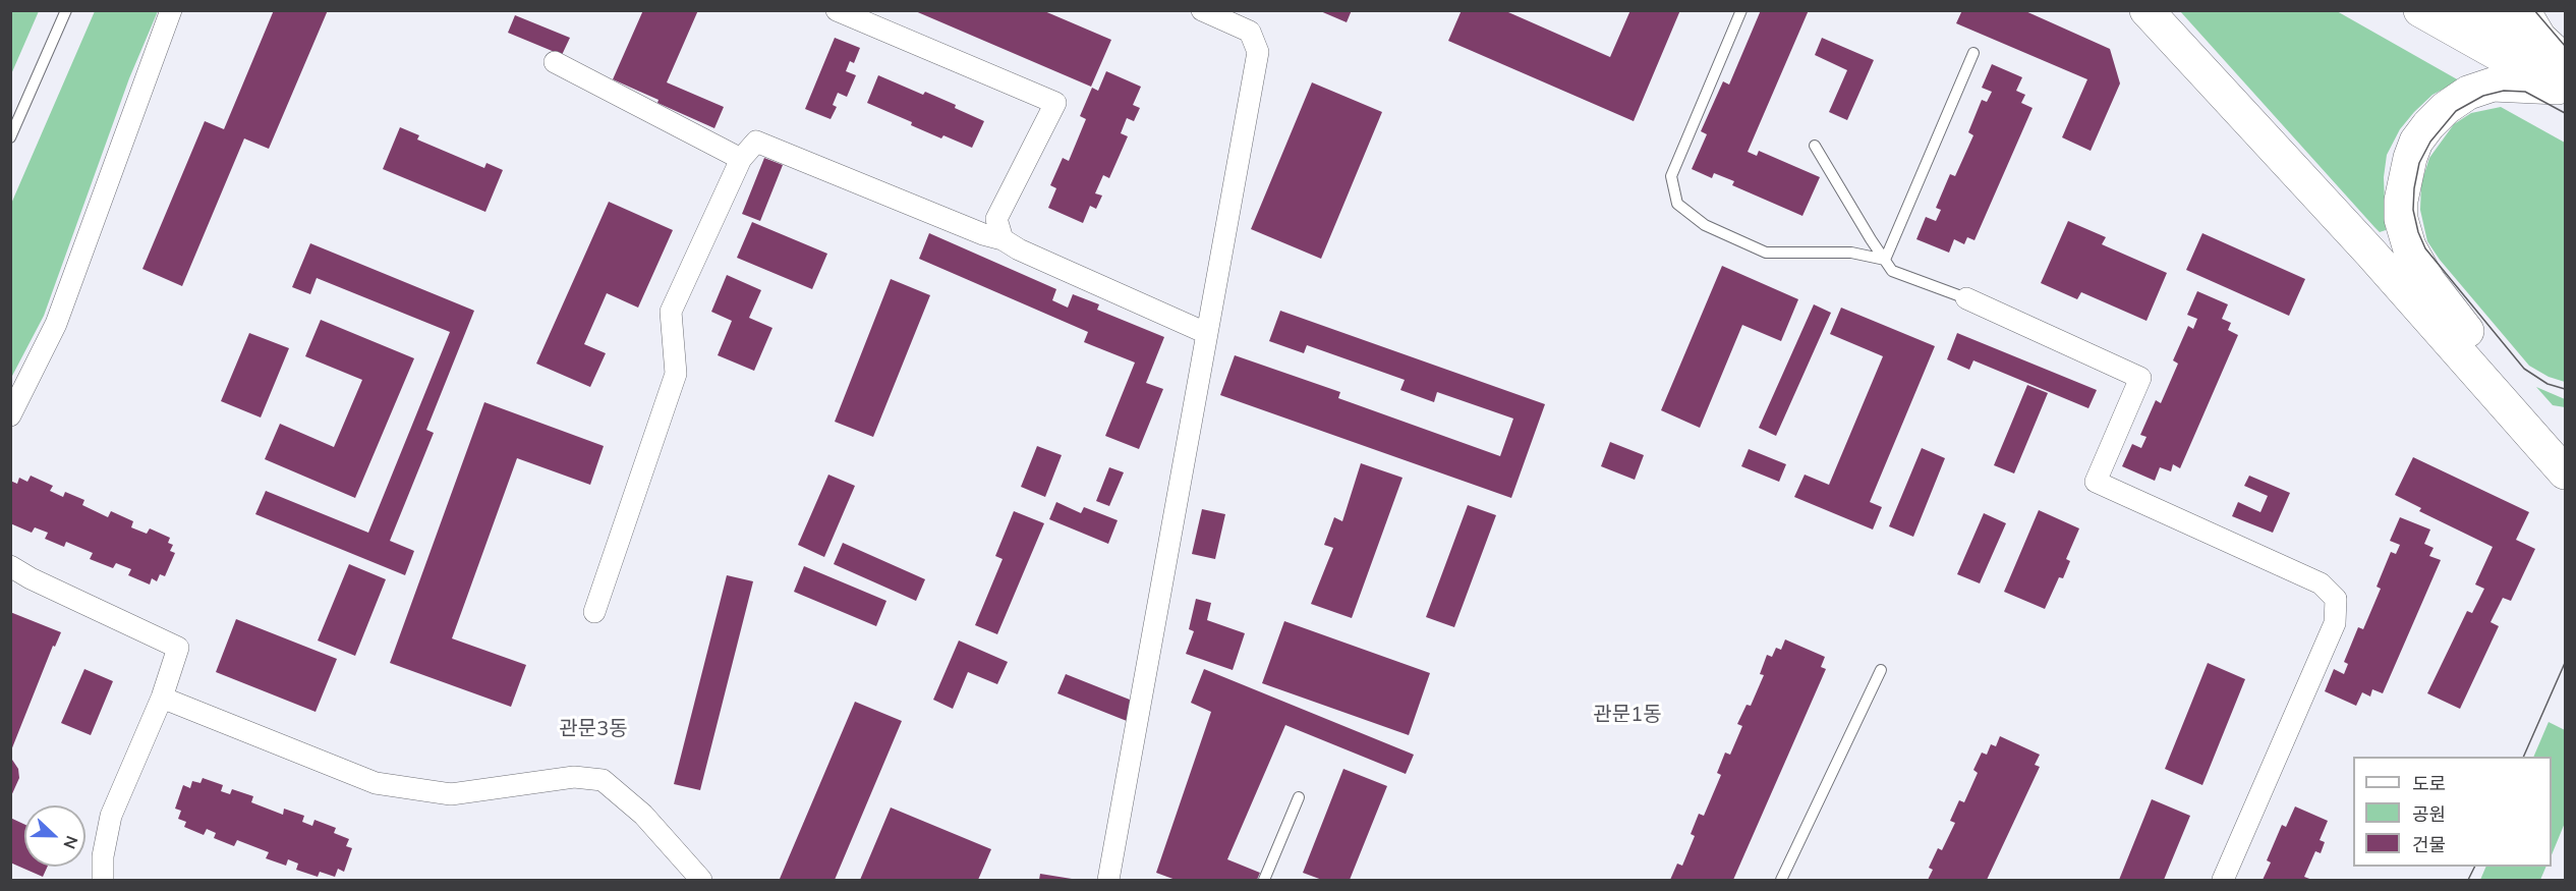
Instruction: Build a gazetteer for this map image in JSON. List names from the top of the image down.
{
  "districts": ["관문1동", "관문3동"],
  "legend": ["도로", "공원", "건물"],
  "north": "right"
}
